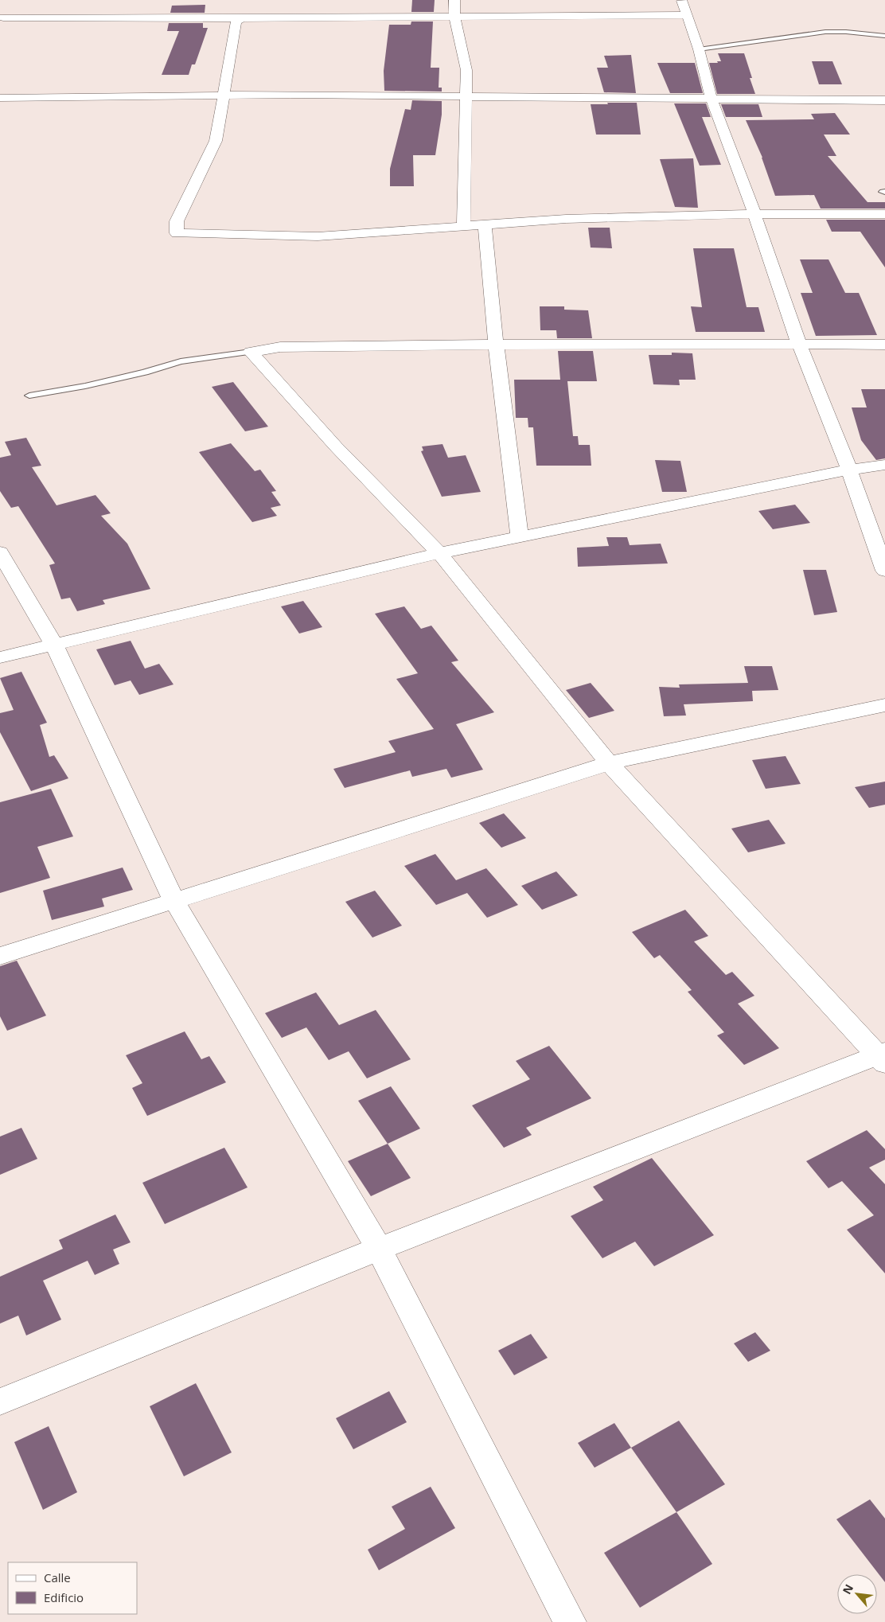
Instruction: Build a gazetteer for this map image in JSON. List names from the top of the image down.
{
  "legend": ["Calle", "Edificio"],
  "north": "top left"
}
